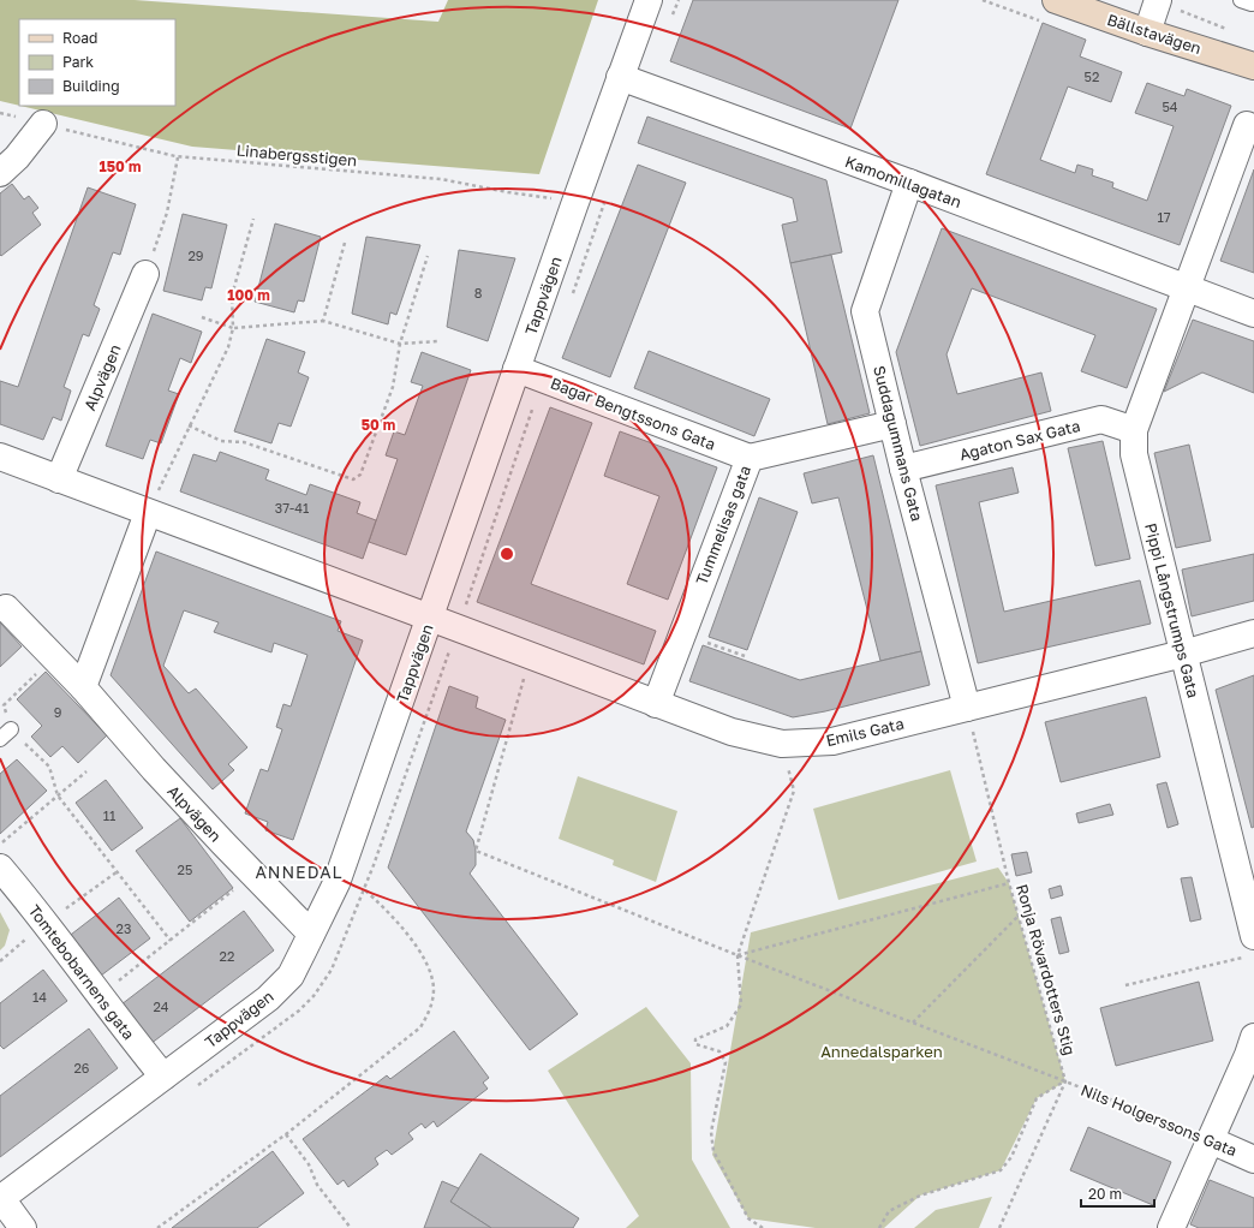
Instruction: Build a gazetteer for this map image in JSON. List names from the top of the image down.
{
  "streets": {
    "street": [
      "Bällstavägen",
      "Kamomillagatan",
      "Tappvägen",
      "Alpvägen",
      "Bagar Bengtssons Gata",
      "Agaton Sax Gata",
      "Suddagummans Gata",
      "Tummelisas gata",
      "Pippi Långstrumps Gata",
      "Emils Gata",
      "Tomtebobarnens gata",
      "Nils Holgerssons Gata"
    ],
    "path": ["Linabergsstigen", "Ronja Rövardotters Stig"]
  },
  "crossings": [
    ["Kamomillagatan", "Tappvägen"],
    ["Kamomillagatan", "Suddagummans Gata"],
    ["Kamomillagatan", "Pippi Långstrumps Gata"],
    ["Tappvägen", "Alpvägen"],
    ["Tappvägen", "Bagar Bengtssons Gata"],
    ["Tappvägen", "Emils Gata"],
    ["Tappvägen", "Tomtebobarnens gata"],
    ["Bagar Bengtssons Gata", "Tummelisas gata"],
    ["Agaton Sax Gata", "Suddagummans Gata"],
    ["Agaton Sax Gata", "Pippi Långstrumps Gata"],
    ["Suddagummans Gata", "Tummelisas gata"],
    ["Suddagummans Gata", "Emils Gata"],
    ["Suddagummans Gata", "Ronja Rövardotters Stig"],
    ["Tummelisas gata", "Emils Gata"],
    ["Pippi Långstrumps Gata", "Emils Gata"],
    ["Emils Gata", "Ronja Rövardotters Stig"],
    ["Ronja Rövardotters Stig", "Nils Holgerssons Gata"]
  ],
  "districts": ["ANNEDAL"],
  "parks": ["Annedalsparken"],
  "house_numbers": [
    "52",
    "54",
    "17",
    "29",
    "8",
    "37-41",
    "9",
    "11",
    "25",
    "23",
    "22",
    "14",
    "24",
    "26"
  ],
  "legend": ["Road", "Park", "Building"],
  "scale_bar": "20 m",
  "rings": ["150 m", "100 m", "50 m"]
}
